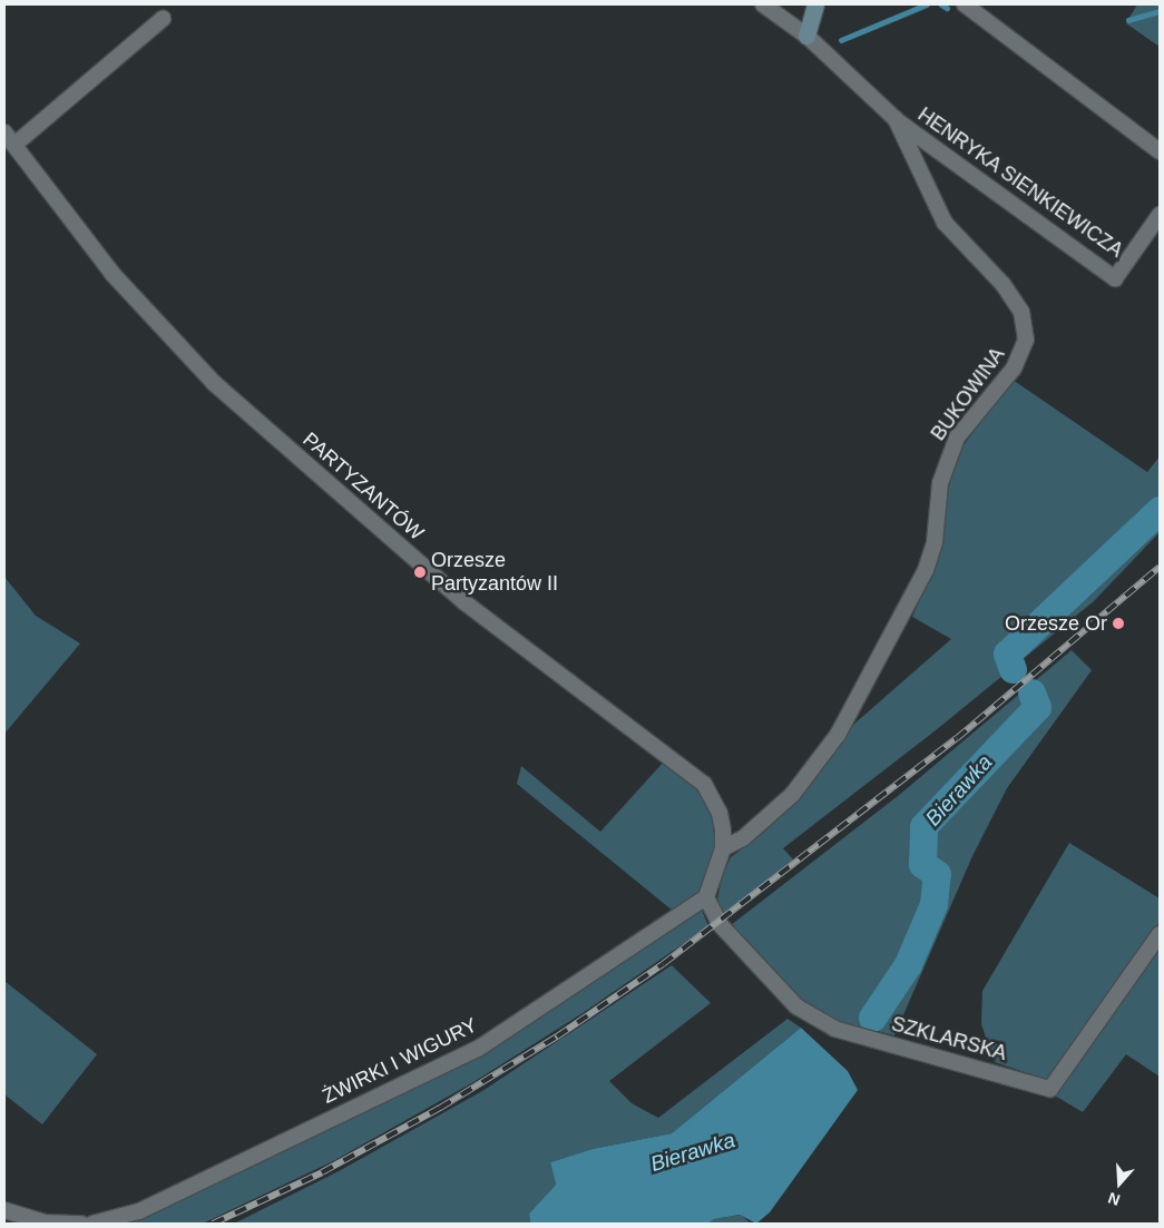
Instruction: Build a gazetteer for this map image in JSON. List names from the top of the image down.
{
  "streets": {
    "street": [
      "HENRYKA SIENKIEWICZA",
      "BUKOWINA",
      "PARTYZANTÓW",
      "SZKLARSKA",
      "ŻWIRKI I WIGURY"
    ]
  },
  "crossings": [
    ["HENRYKA SIENKIEWICZA", "BUKOWINA"],
    ["BUKOWINA", "PARTYZANTÓW"],
    ["PARTYZANTÓW", "SZKLARSKA"],
    ["PARTYZANTÓW", "ŻWIRKI I WIGURY"],
    ["SZKLARSKA", "ŻWIRKI I WIGURY"]
  ],
  "water": ["Bierawka"],
  "places": ["Orzesze Partyzantów II", "Orzesze Or"],
  "north": "bottom"
}
